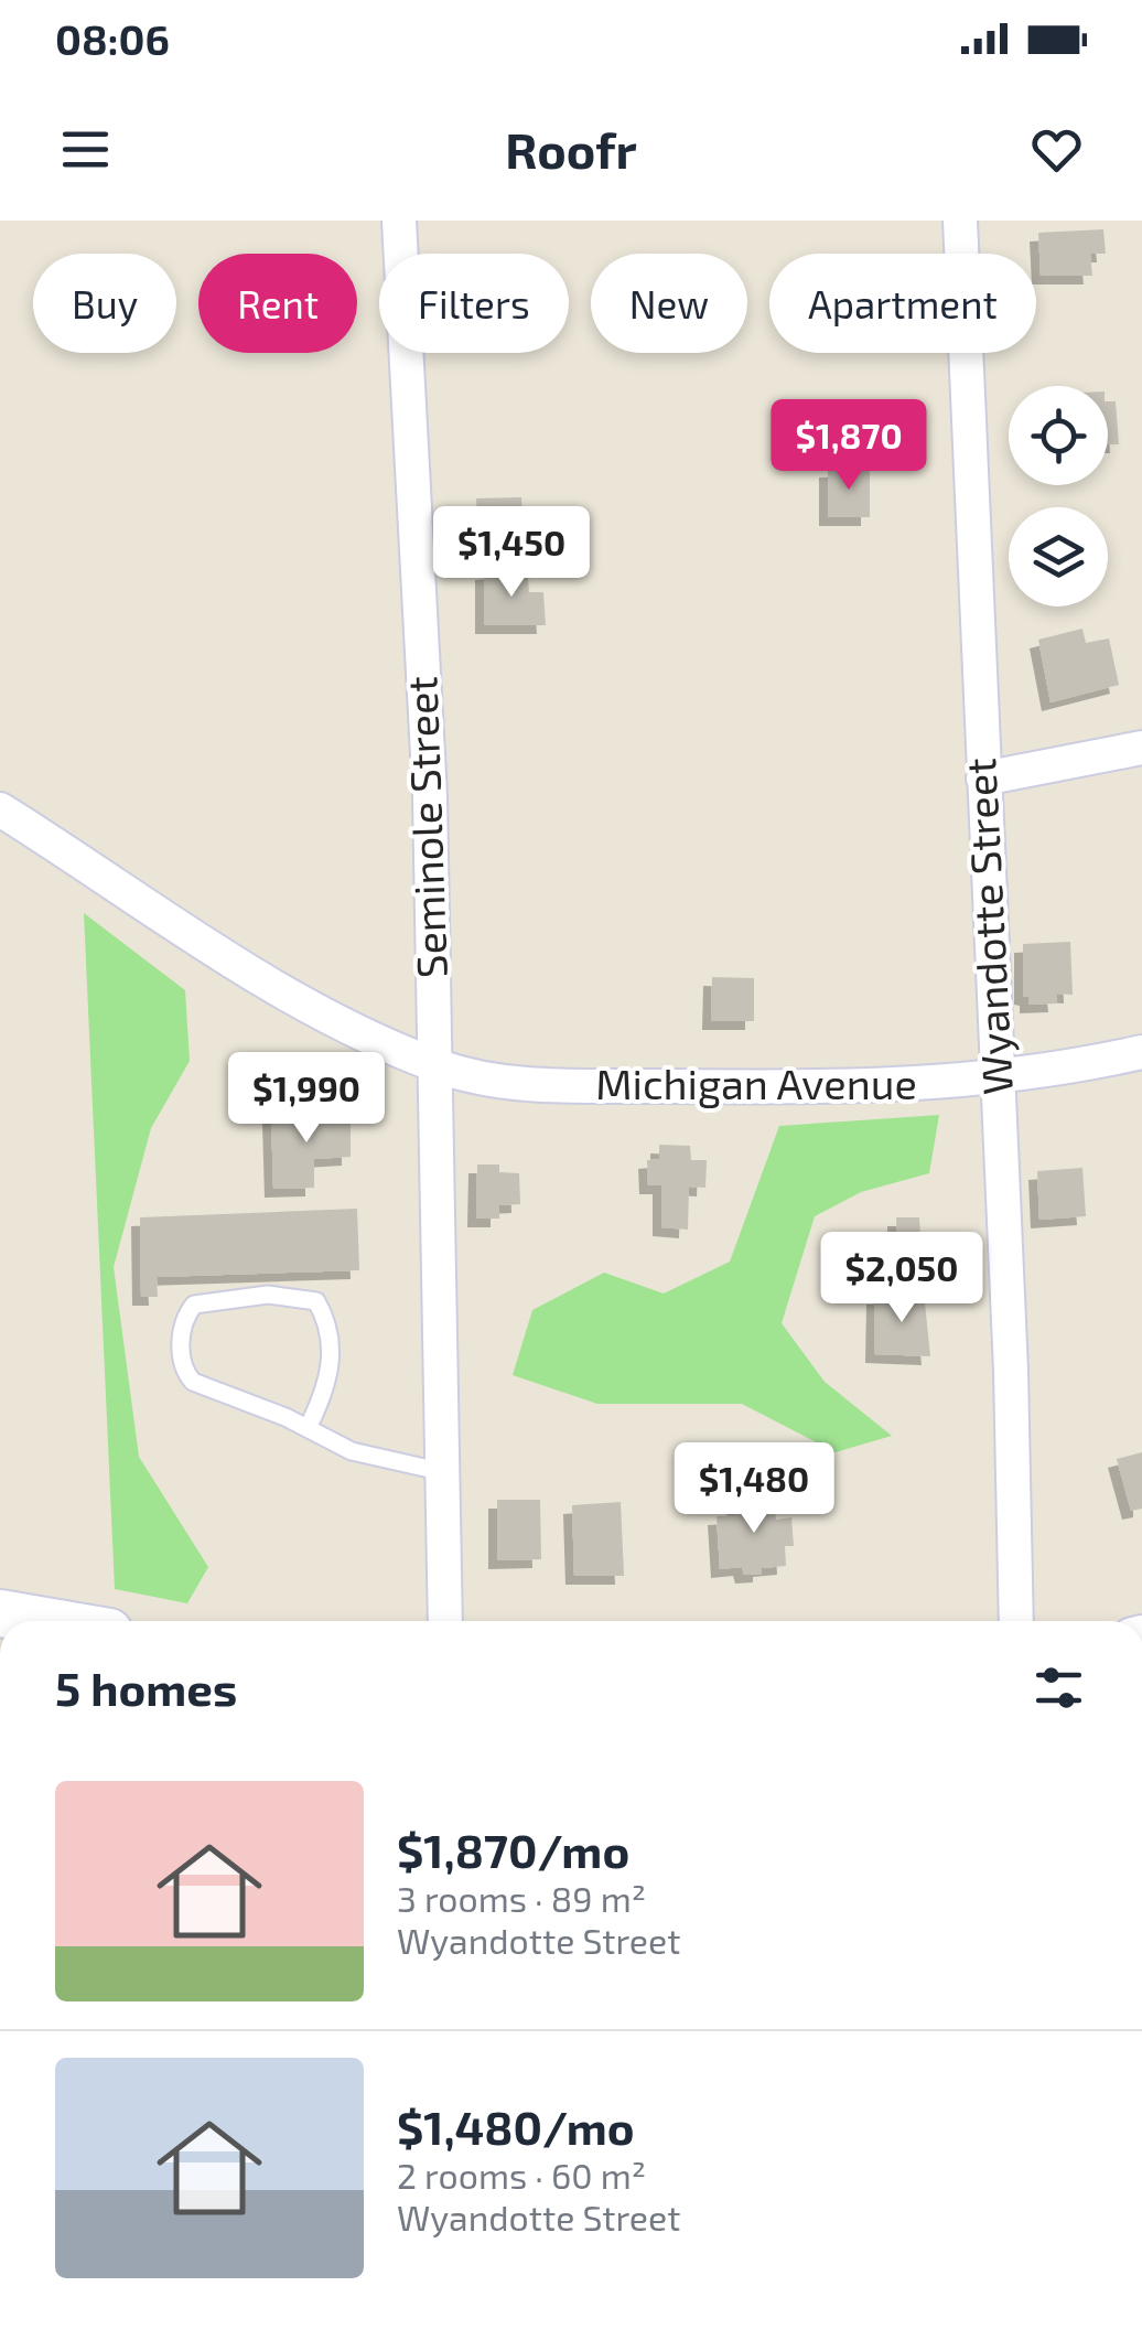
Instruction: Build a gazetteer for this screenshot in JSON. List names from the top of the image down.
{
  "streets": {
    "street": ["Seminole Street", "Wyandotte Street", "Michigan Avenue"]
  },
  "crossings": [
    ["Seminole Street", "Michigan Avenue"],
    ["Wyandotte Street", "Michigan Avenue"]
  ],
  "page": {
    "status": "08:06",
    "header": "Roofr",
    "chip": [
      "Buy",
      "Rent",
      "Filters",
      "New",
      "Apartment"
    ],
    "price": [
      "$1,870",
      "$1,450",
      "$1,990",
      "$2,050",
      "$1,480"
    ],
    "heading": "5 homes",
    "list": [
      {
        "name": "$1,870/mo",
        "note": "3 rooms · 89 m² · Wyandotte Street"
      },
      {
        "name": "$1,480/mo",
        "note": "2 rooms · 60 m² · Wyandotte Street"
      }
    ]
  }
}
